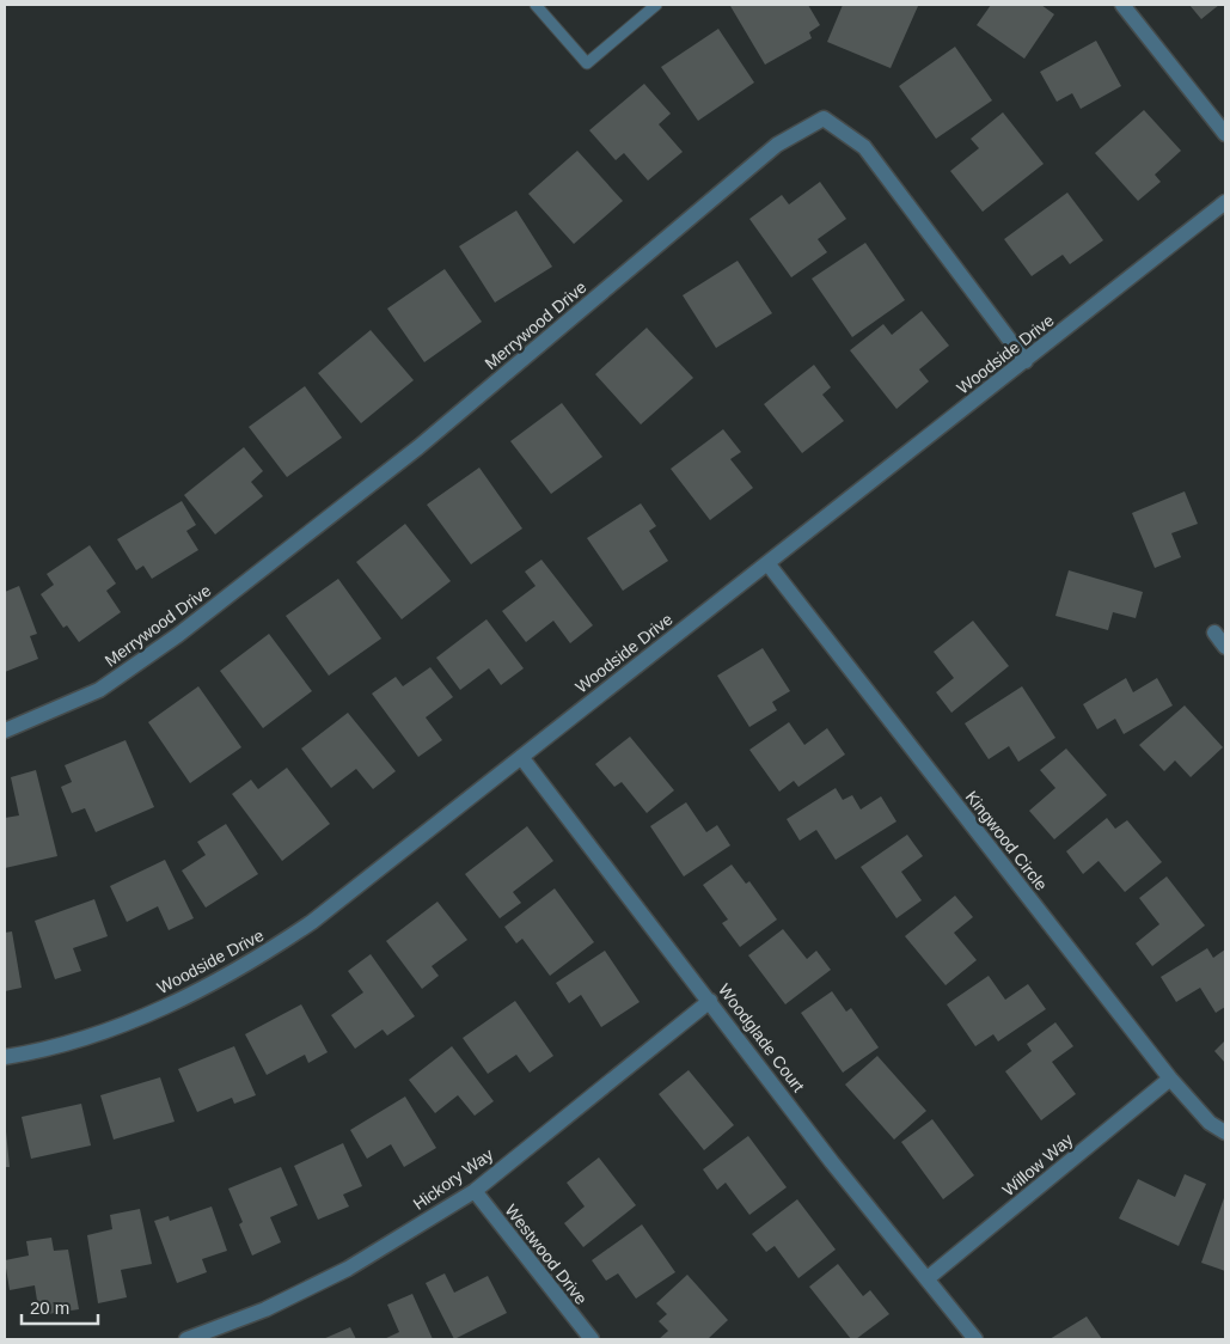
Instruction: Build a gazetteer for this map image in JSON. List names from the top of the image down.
{
  "streets": {
    "street": [
      "Merrywood Drive",
      "Woodside Drive",
      "Kingwood Circle",
      "Woodglade Court",
      "Willow Way",
      "Hickory Way",
      "Westwood Drive"
    ]
  },
  "crossings": [
    ["Merrywood Drive", "Woodside Drive"],
    ["Woodside Drive", "Kingwood Circle"],
    ["Woodside Drive", "Woodglade Court"],
    ["Kingwood Circle", "Willow Way"],
    ["Woodglade Court", "Willow Way"],
    ["Woodglade Court", "Hickory Way"],
    ["Hickory Way", "Westwood Drive"]
  ],
  "scale_bar": "20 m"
}
